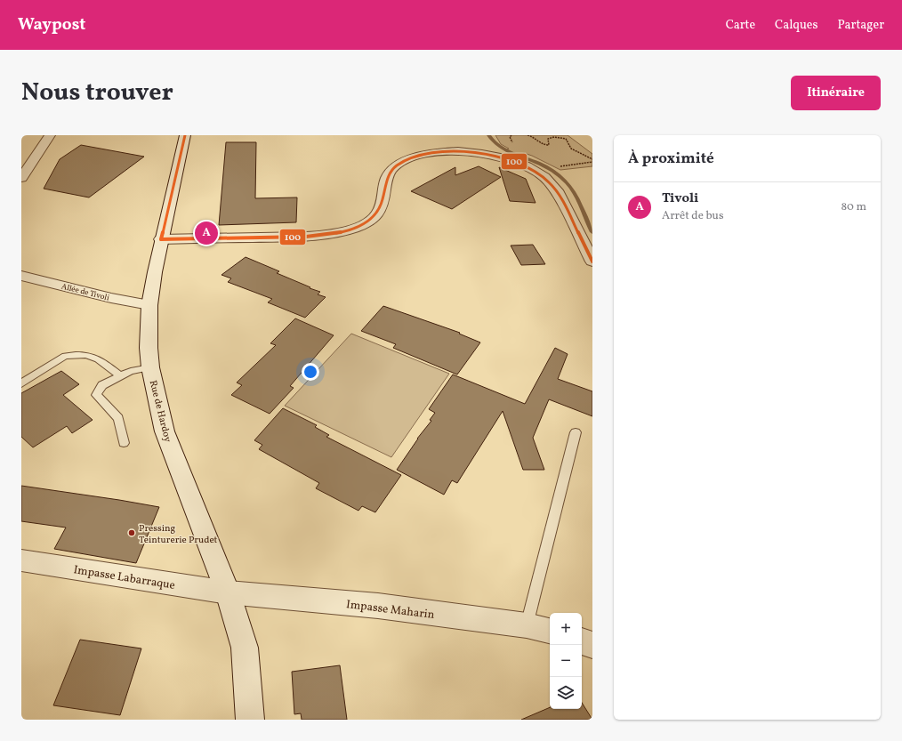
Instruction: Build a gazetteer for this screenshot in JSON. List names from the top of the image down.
{
  "streets": {
    "street": [
      "Allée de Tivoli",
      "Rue de Hardoy",
      "Impasse Labarraque",
      "Impasse Maharin"
    ]
  },
  "crossings": [
    ["Allée de Tivoli", "Rue de Hardoy"],
    ["Rue de Hardoy", "Impasse Labarraque"],
    ["Rue de Hardoy", "Impasse Maharin"],
    ["Impasse Labarraque", "Impasse Maharin"]
  ],
  "places": ["Pressing Teinturerie Prudet"],
  "lines": ["transit line 100"],
  "page": {
    "header": "Waypost",
    "nav": ["Carte", "Calques", "Partager"],
    "title": "Nous trouver",
    "buttons": "Itinéraire",
    "heading": "À proximité",
    "list": [
      {
        "mark": "A",
        "name": "Tivoli",
        "note": "Arrêt de bus",
        "value": "80 m"
      }
    ],
    "pins": "A",
    "map_buttons": ["+", "−"]
  }
}
